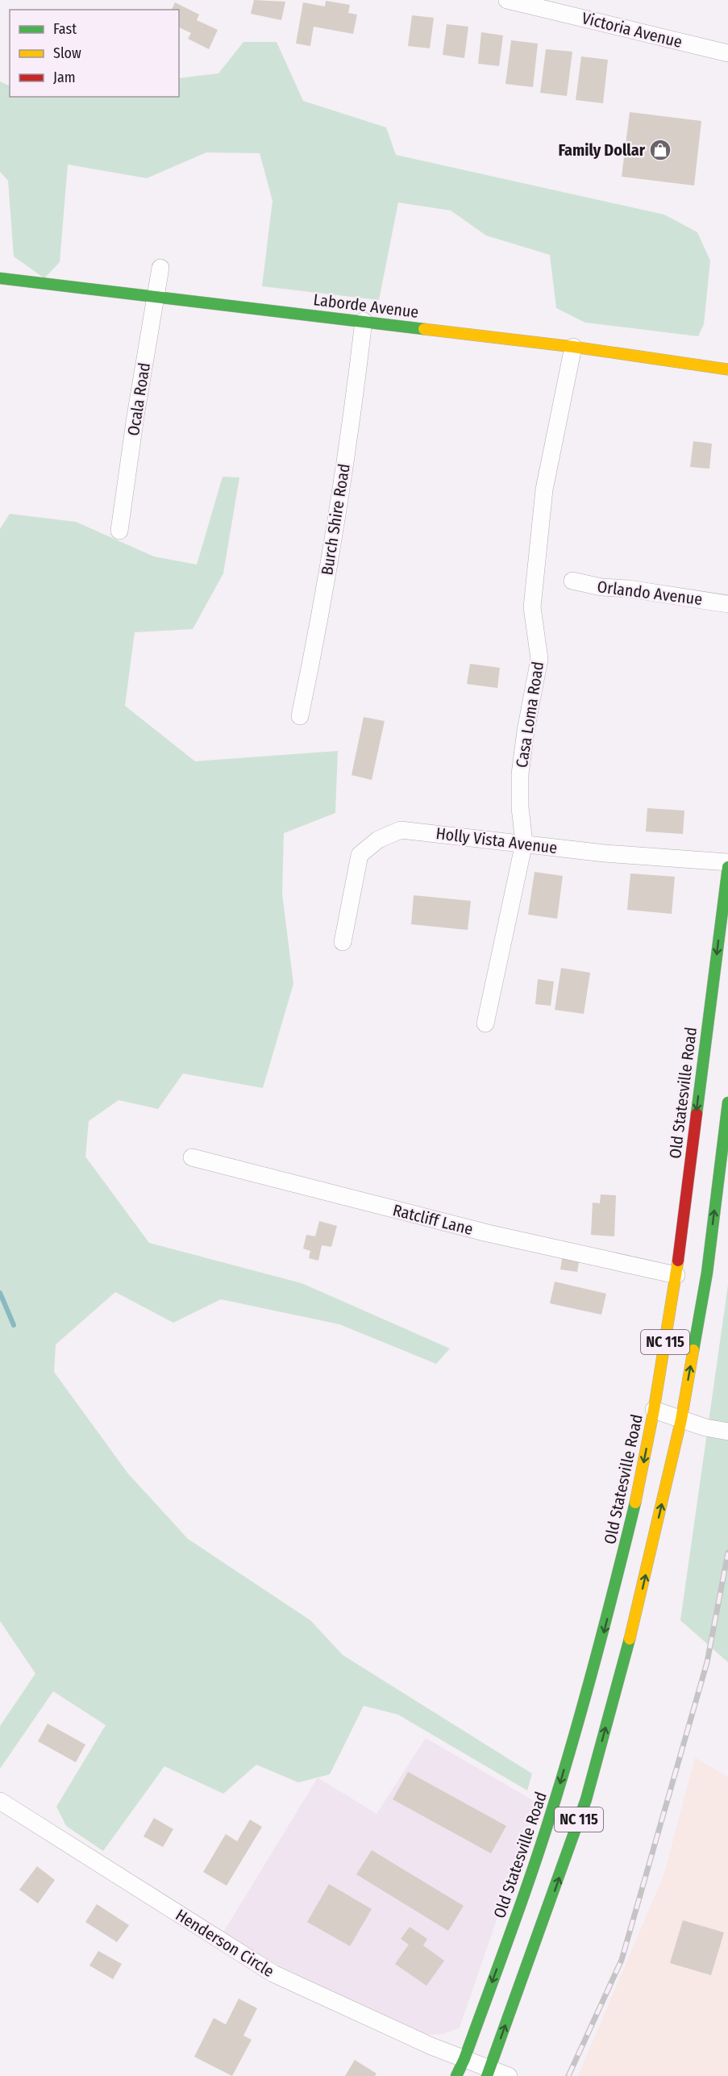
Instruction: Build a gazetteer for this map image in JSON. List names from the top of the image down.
{
  "streets": {
    "main road": ["Laborde Avenue", "Old Statesville Road", "NC 115"],
    "street": [
      "Victoria Avenue",
      "Ocala Road",
      "Burch Shire Road",
      "Orlando Avenue",
      "Casa Loma Road",
      "Holly Vista Avenue",
      "Ratcliff Lane",
      "Henderson Circle"
    ]
  },
  "crossings": [
    ["Laborde Avenue", "Ocala Road"],
    ["Laborde Avenue", "Burch Shire Road"],
    ["Laborde Avenue", "Casa Loma Road"],
    ["Casa Loma Road", "Holly Vista Avenue"],
    ["Old Statesville Road", "Ratcliff Lane"],
    ["Old Statesville Road", "Henderson Circle"],
    ["NC 115", "Henderson Circle"]
  ],
  "places": {
    "shop": ["Family Dollar"]
  },
  "legend": ["Fast", "Slow", "Jam"]
}
